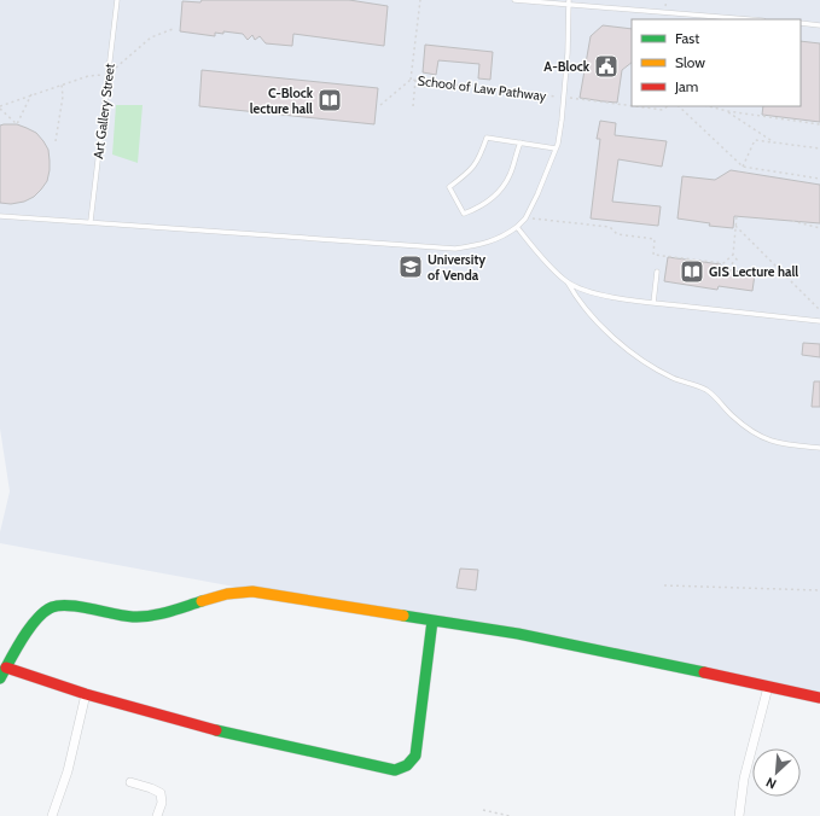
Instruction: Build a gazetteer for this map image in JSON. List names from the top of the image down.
{
  "streets": {
    "lane": ["Art Gallery Street"],
    "path": ["School of Law Pathway"]
  },
  "places": {
    "public building": ["A-Block"],
    "library": ["C-Block lecture hall", "GIS Lecture hall"],
    "school or university": ["University of Venda"]
  },
  "legend": ["Fast", "Slow", "Jam"],
  "north": "bottom left"
}
